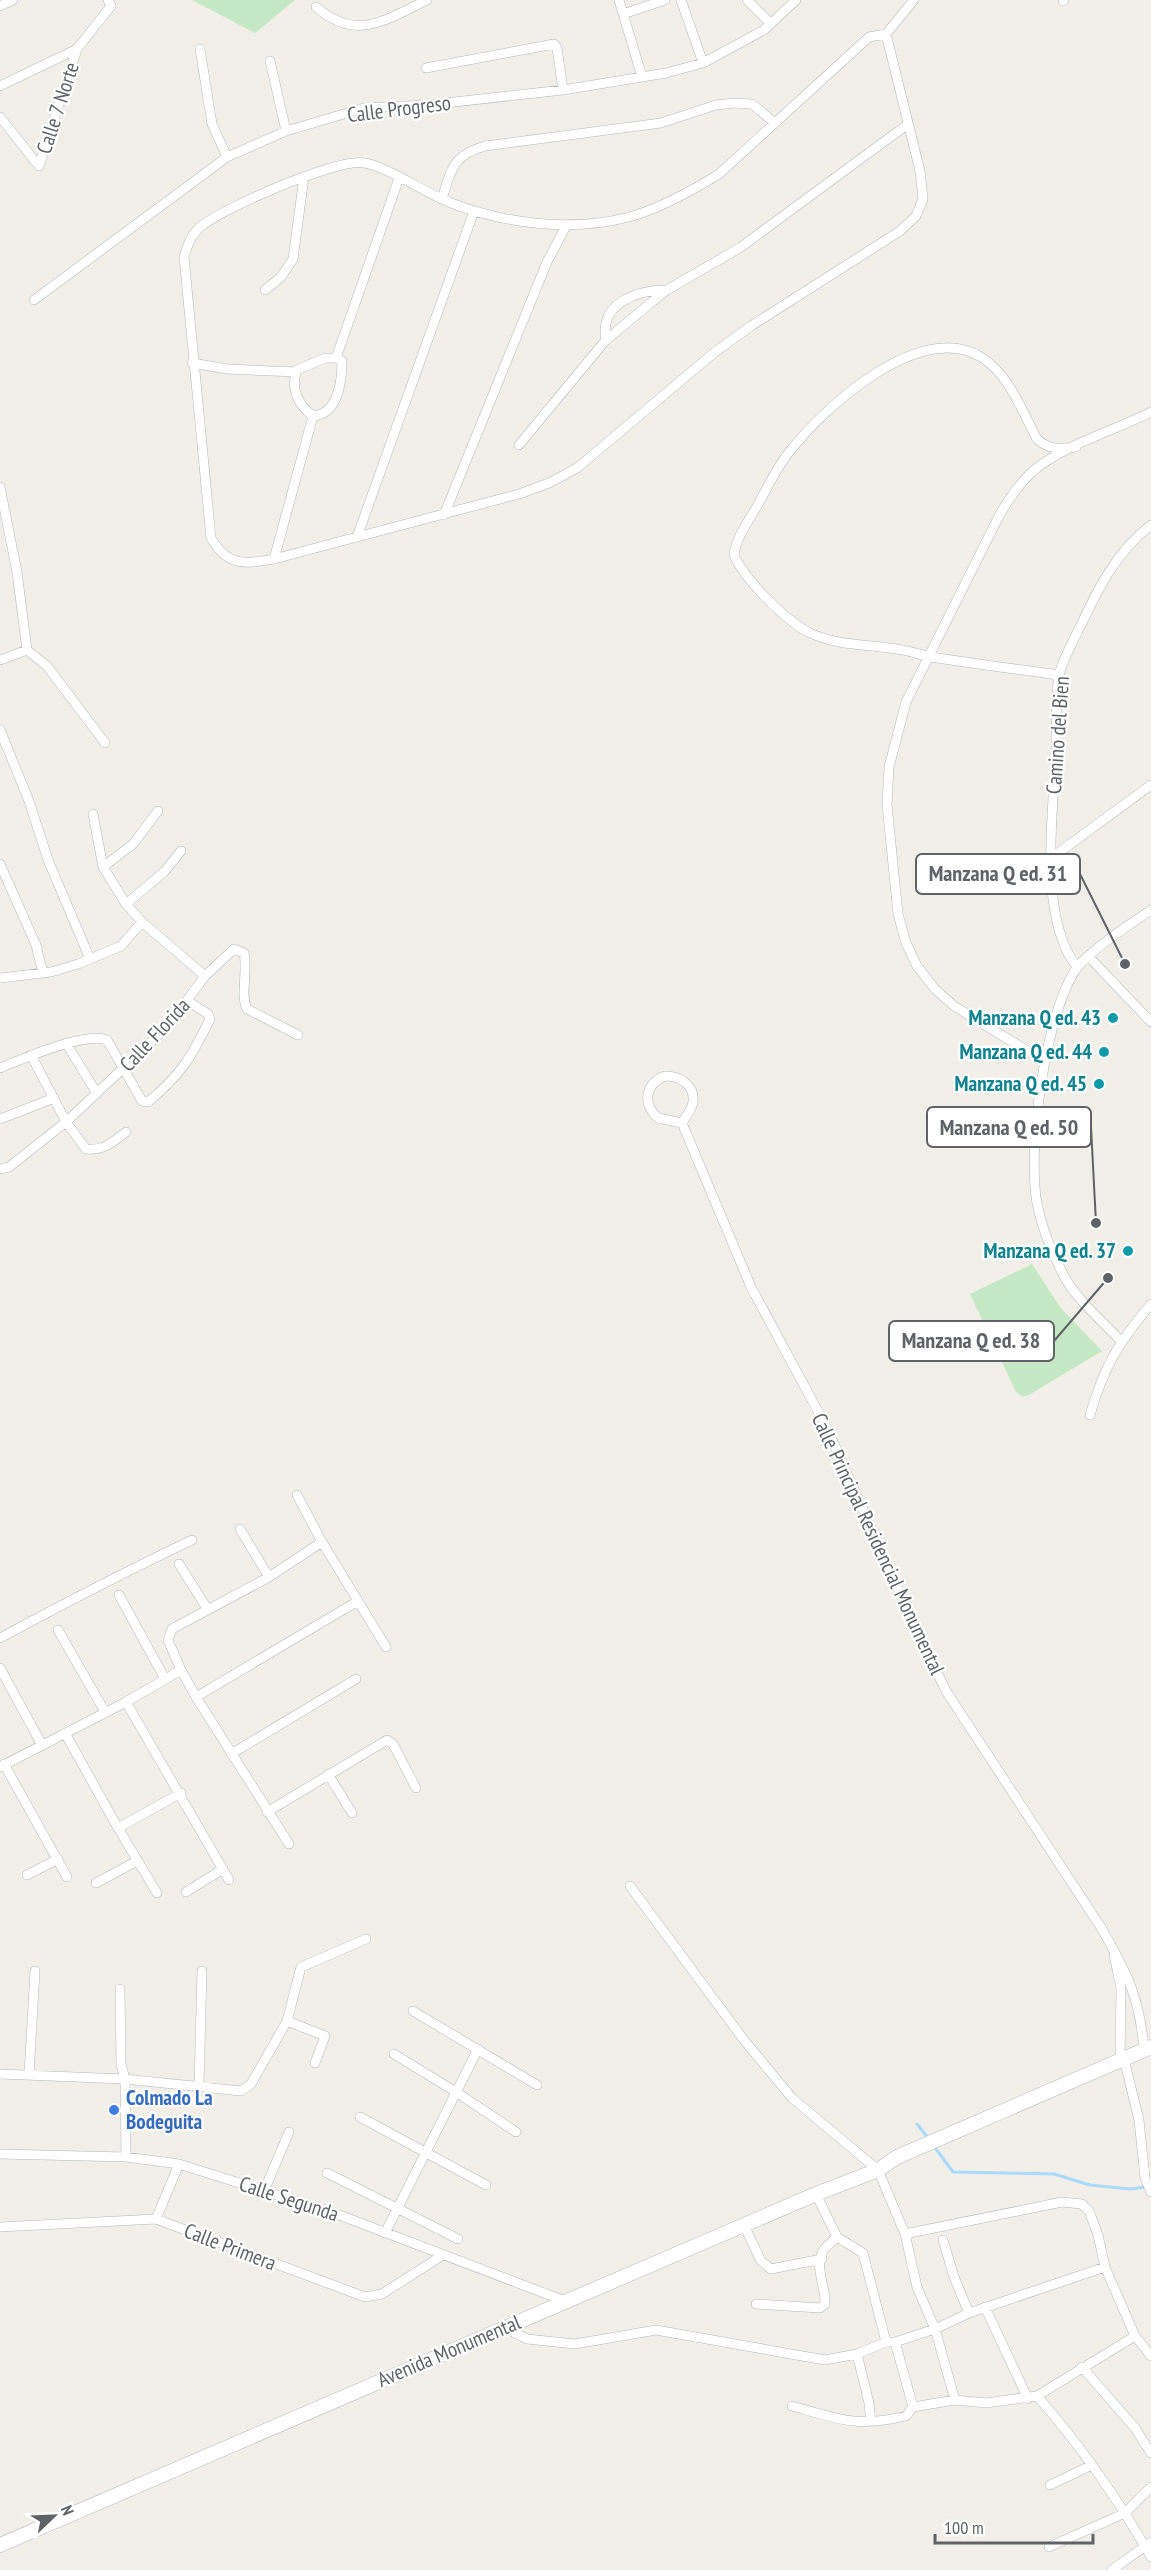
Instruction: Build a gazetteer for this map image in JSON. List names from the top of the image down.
{
  "streets": {
    "main road": ["Avenida Monumental"],
    "street": [
      "Calle 7 Norte",
      "Calle Progreso",
      "Camino del Bien",
      "Calle Florida",
      "Calle Principal Residencial Monumental",
      "Calle Segunda",
      "Calle Primera"
    ]
  },
  "crossings": [
    ["Calle Principal Residencial Monumental", "Avenida Monumental"],
    ["Calle Segunda", "Calle Primera"],
    ["Calle Segunda", "Avenida Monumental"]
  ],
  "places": [
    "Manzana Q ed. 31",
    "Manzana Q ed. 43",
    "Manzana Q ed. 44",
    "Manzana Q ed. 45",
    "Manzana Q ed. 50",
    "Manzana Q ed. 37",
    "Manzana Q ed. 38",
    "Colmado La Bodeguita"
  ],
  "scale_bar": "100 m",
  "north": "top right"
}
